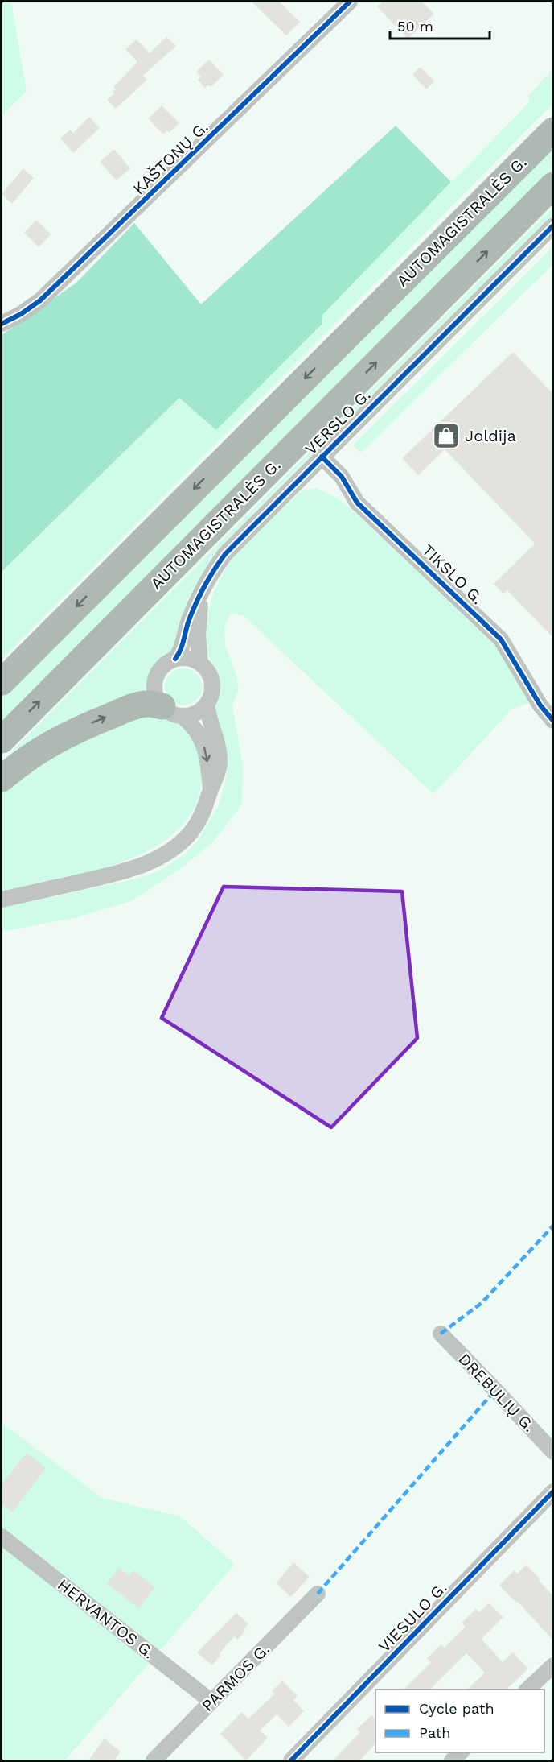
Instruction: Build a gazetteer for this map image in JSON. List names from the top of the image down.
{
  "streets": {
    "highway": ["AUTOMAGISTRALĖS G."],
    "street": [
      "KAŠTONŲ G.",
      "VERSLO G.",
      "TIKSLO G.",
      "DREBULIŲ G.",
      "VIESULO G.",
      "HERVANTOS G.",
      "PARMOS G."
    ]
  },
  "crossings": [
    ["VERSLO G.", "TIKSLO G."],
    ["HERVANTOS G.", "PARMOS G."]
  ],
  "places": {
    "shop": ["Joldija"]
  },
  "legend": ["Cycle path", "Path"],
  "scale_bar": "50 m"
}
